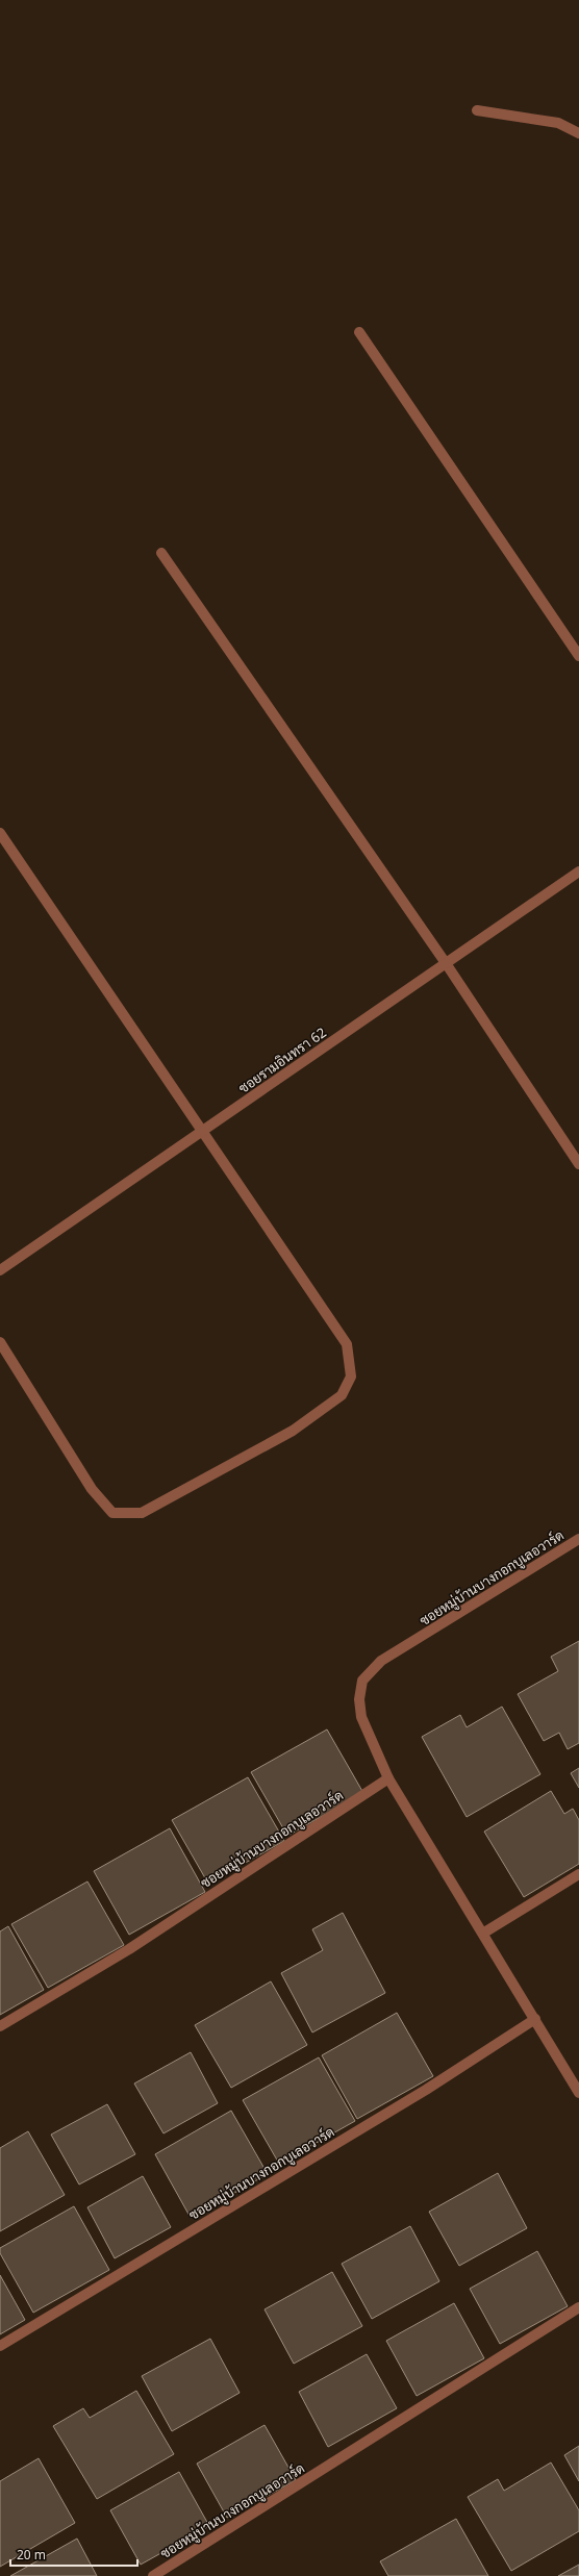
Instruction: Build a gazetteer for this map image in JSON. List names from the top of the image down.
{
  "streets": {
    "street": ["ซอยรามอินทรา 62", "ซอยหมู่บ้านบางกอกบูเลอวาร์ด"]
  },
  "scale_bar": "20 m"
}
